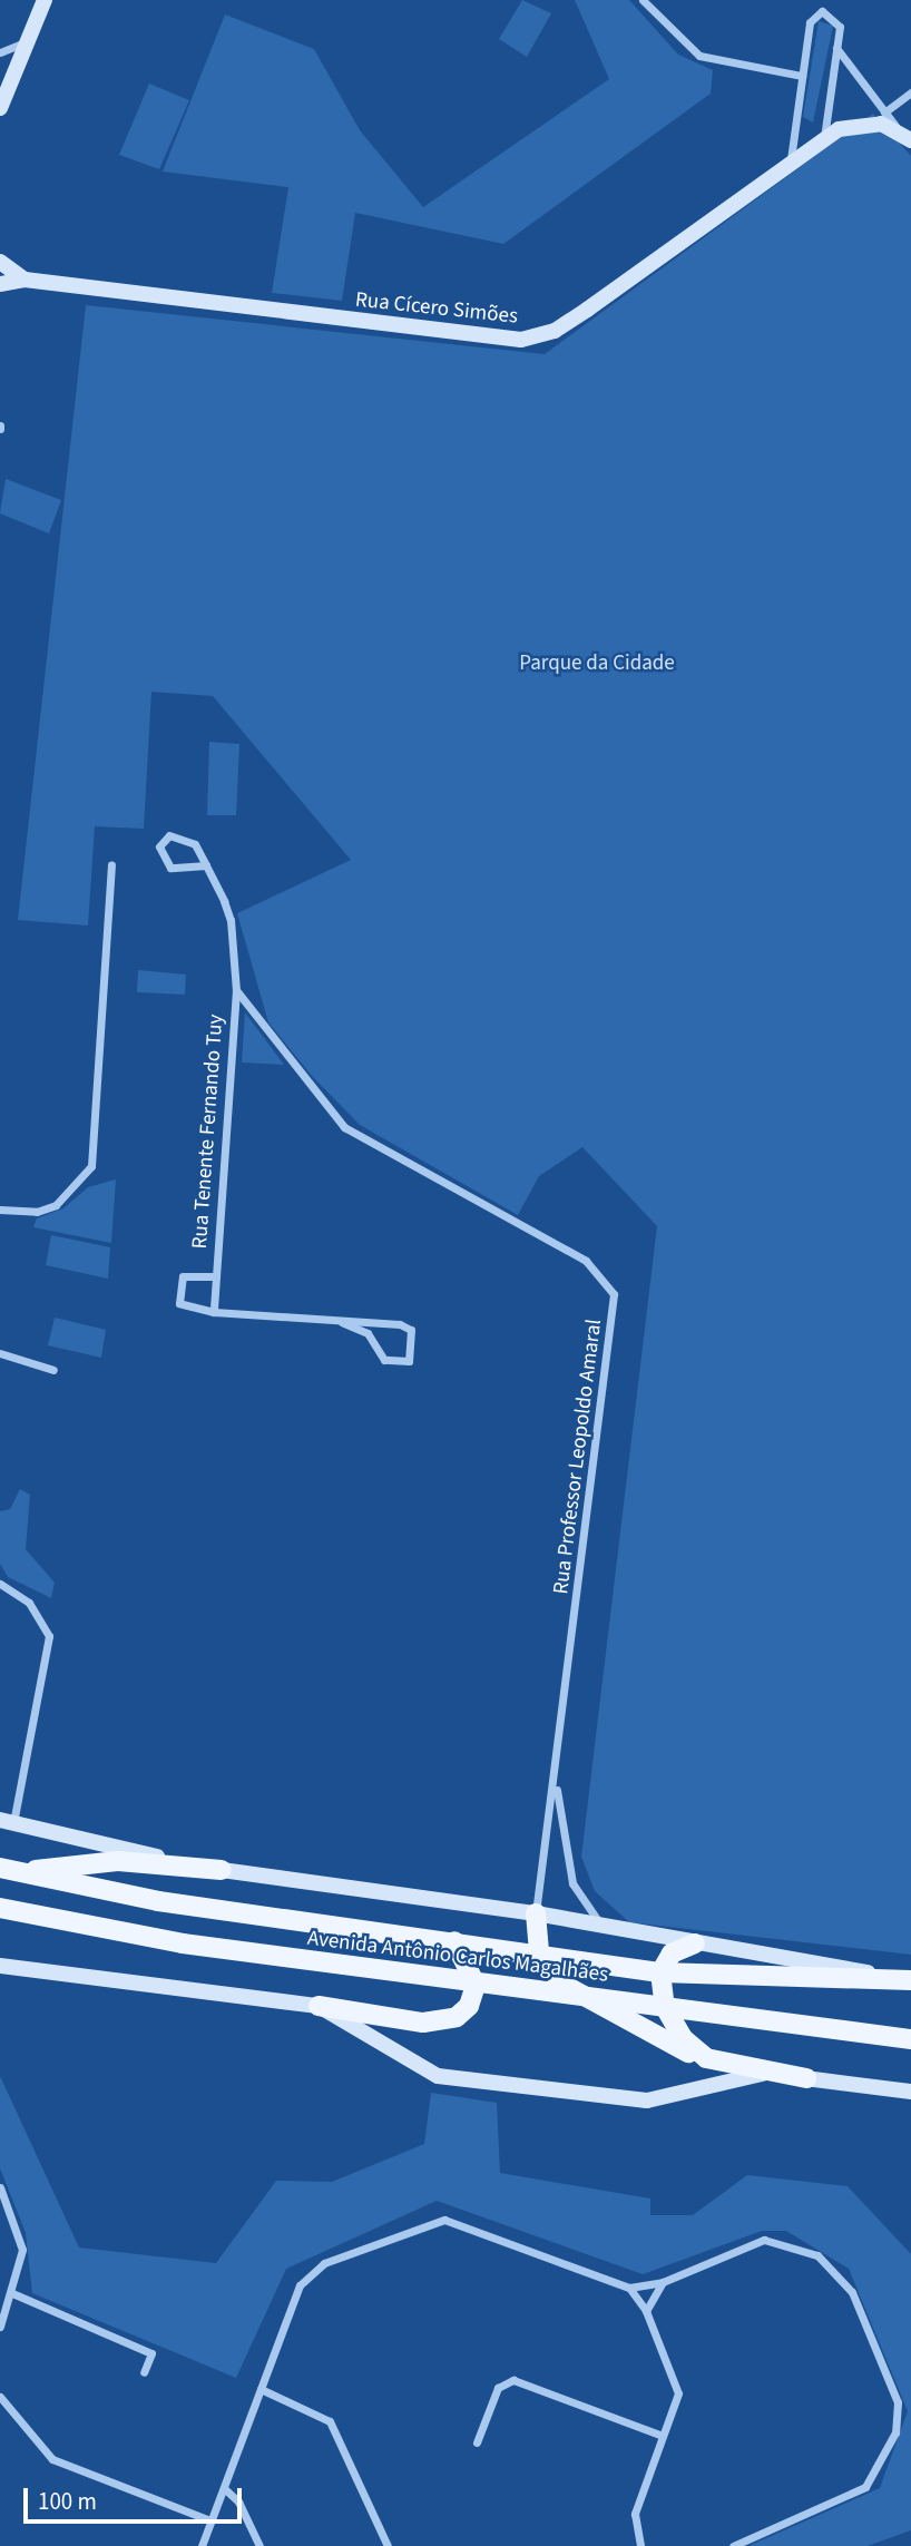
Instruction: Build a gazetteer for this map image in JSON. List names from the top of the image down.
{
  "streets": {
    "main road": ["Avenida Antônio Carlos Magalhães"],
    "street": ["Rua Cícero Simões", "Rua Tenente Fernando Tuy", "Rua Professor Leopoldo Amaral"]
  },
  "crossings": [
    ["Rua Tenente Fernando Tuy", "Rua Professor Leopoldo Amaral"],
    ["Rua Professor Leopoldo Amaral", "Avenida Antônio Carlos Magalhães"]
  ],
  "parks": ["Parque da Cidade"],
  "scale_bar": "100 m"
}
